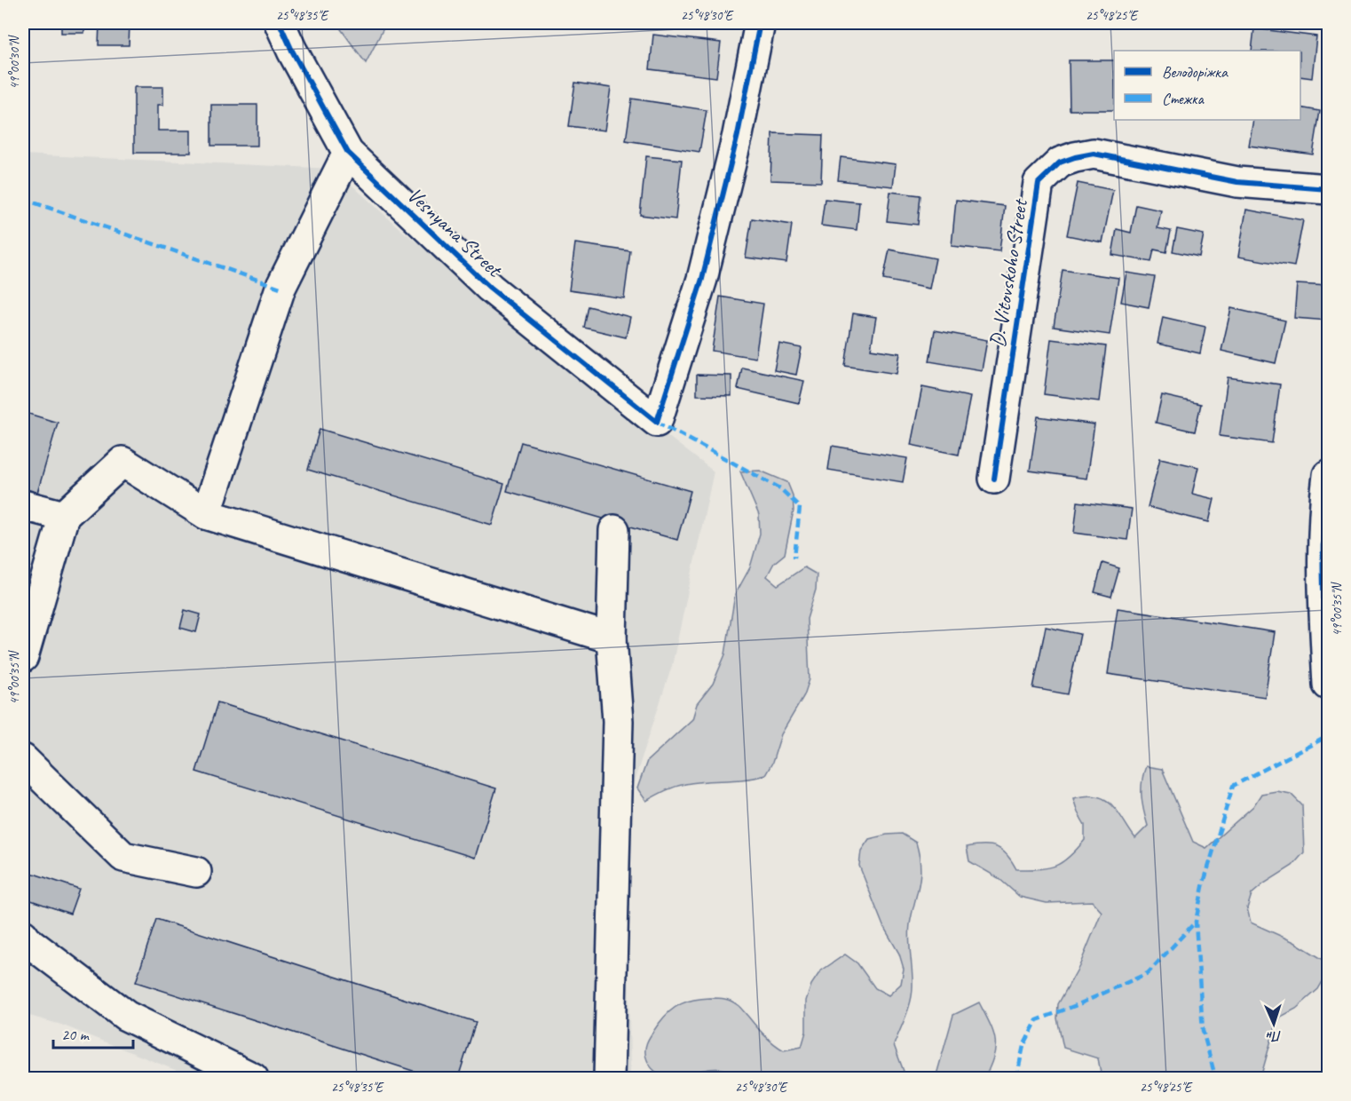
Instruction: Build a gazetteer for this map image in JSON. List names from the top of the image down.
{
  "streets": {
    "street": ["Vesnyana Street", "D. Vitovskoho Street"]
  },
  "legend": ["Велодоріжка", "Стежка"],
  "scale_bar": "20 m",
  "north": "bottom",
  "coordinates": [
    "25°48'35\"E",
    "25°48'30\"E",
    "25°48'25\"E",
    "49°00'30\"N",
    "49°00'35\"N"
  ]
}
